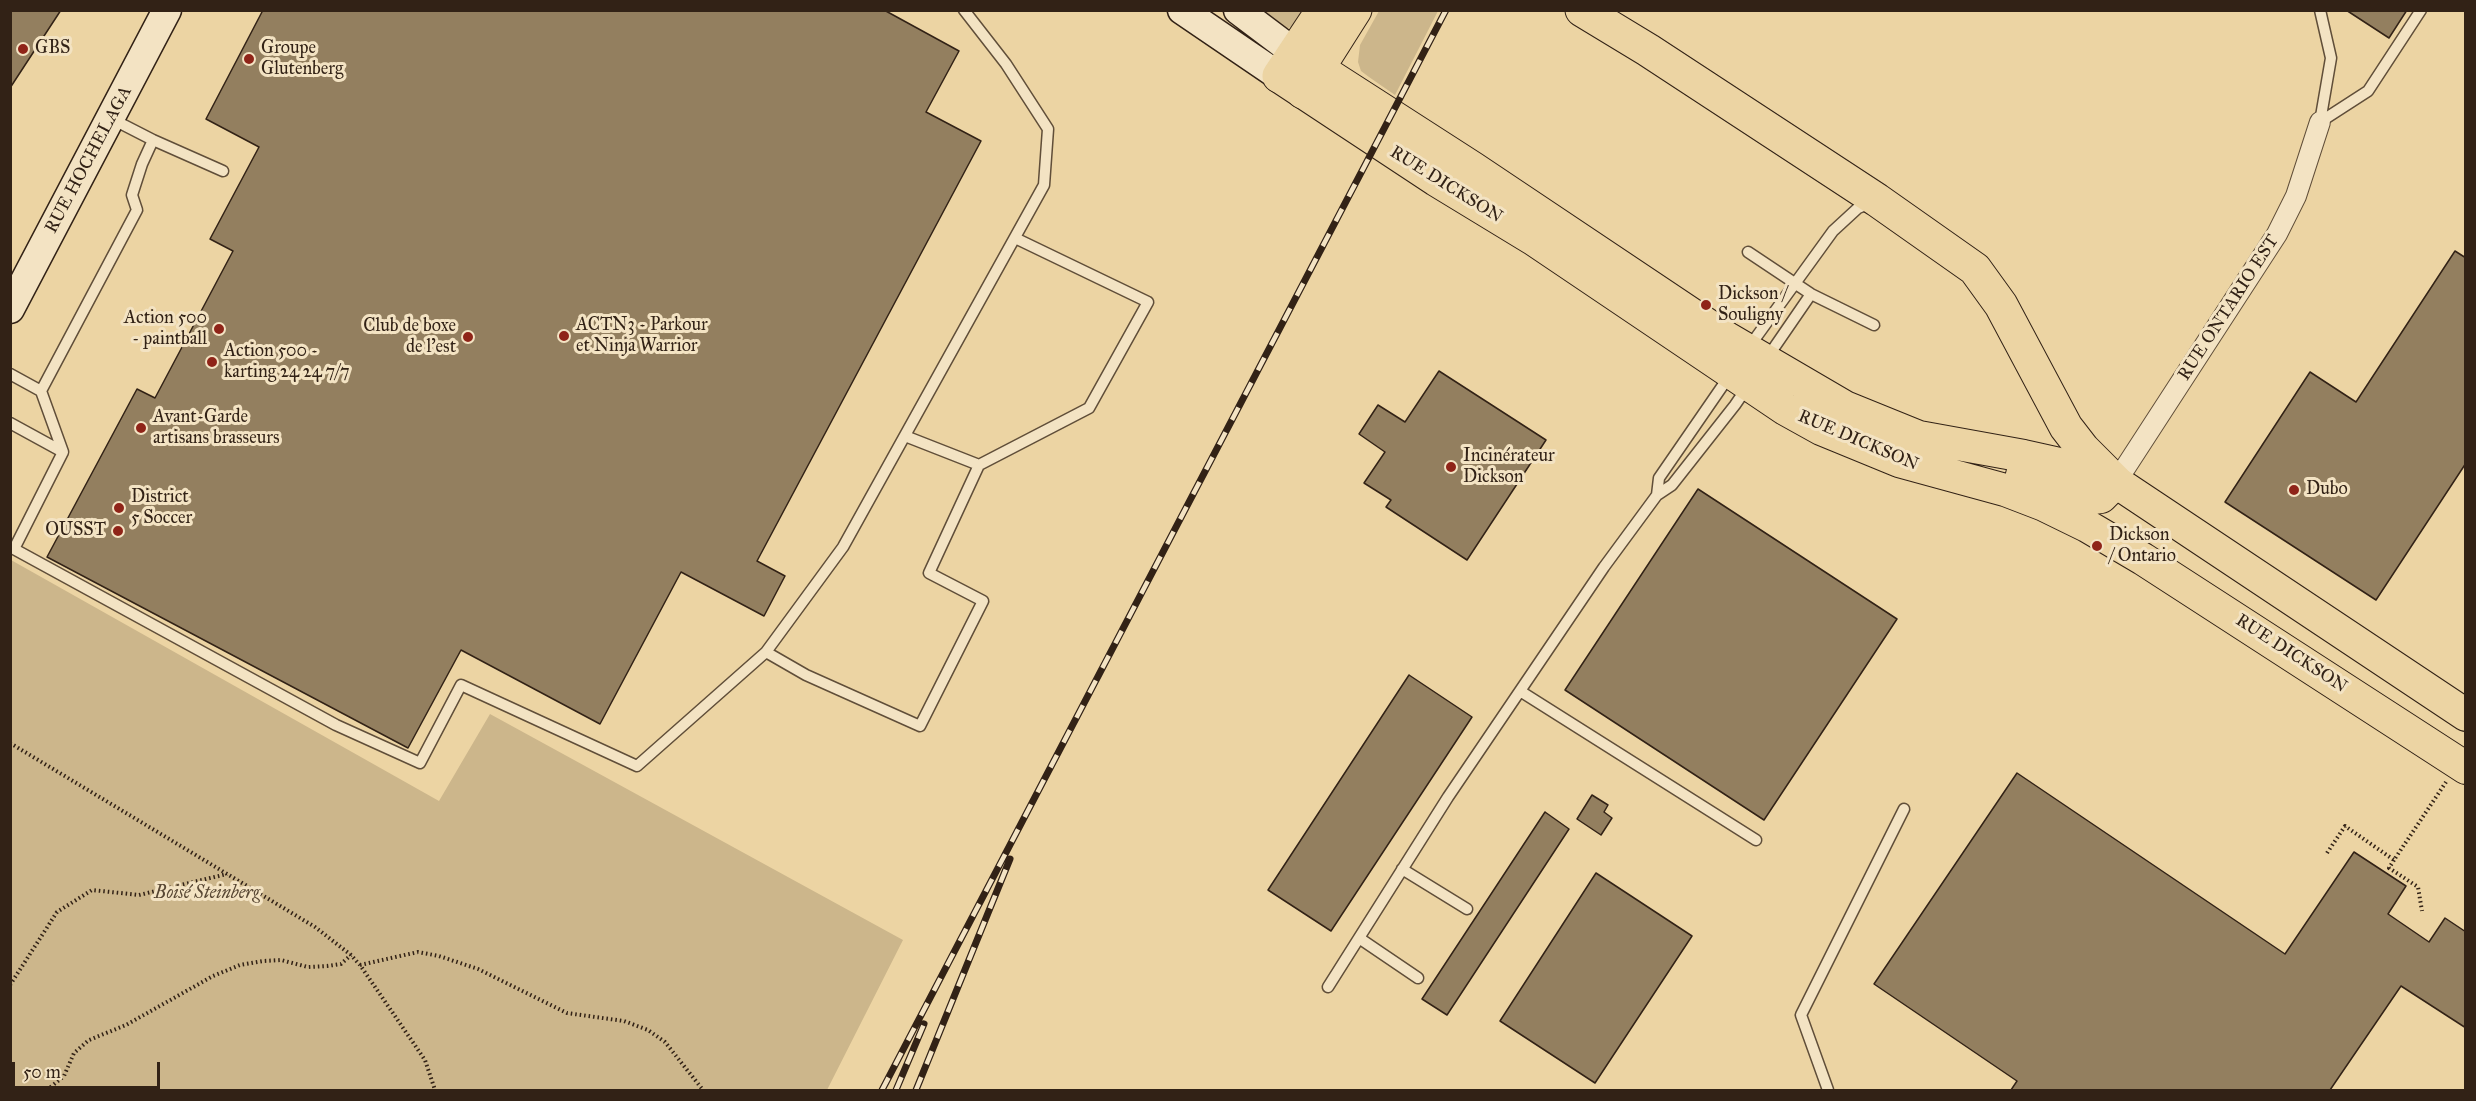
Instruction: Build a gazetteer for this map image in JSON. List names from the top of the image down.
{
  "streets": {
    "main road": ["RUE HOCHELAGA", "RUE DICKSON"],
    "street": ["RUE ONTARIO EST"]
  },
  "crossings": [
    ["RUE DICKSON", "RUE ONTARIO EST"]
  ],
  "parks": ["Boisé Steinberg"],
  "places": [
    "GBS",
    "Groupe Glutenberg",
    "Dickson / Souligny",
    "Action 500 - paintball",
    "ACTN3 - Parkour et Ninja Warrior",
    "Club de boxe de l'est",
    "Action 500 - karting 24 24 7/7",
    "Avant-Garde artisans brasseurs",
    "Incinérateur Dickson",
    "Dubo",
    "District 5 Soccer",
    "OUSST",
    "Dickson / Ontario"
  ],
  "scale_bar": "50 m"
}
